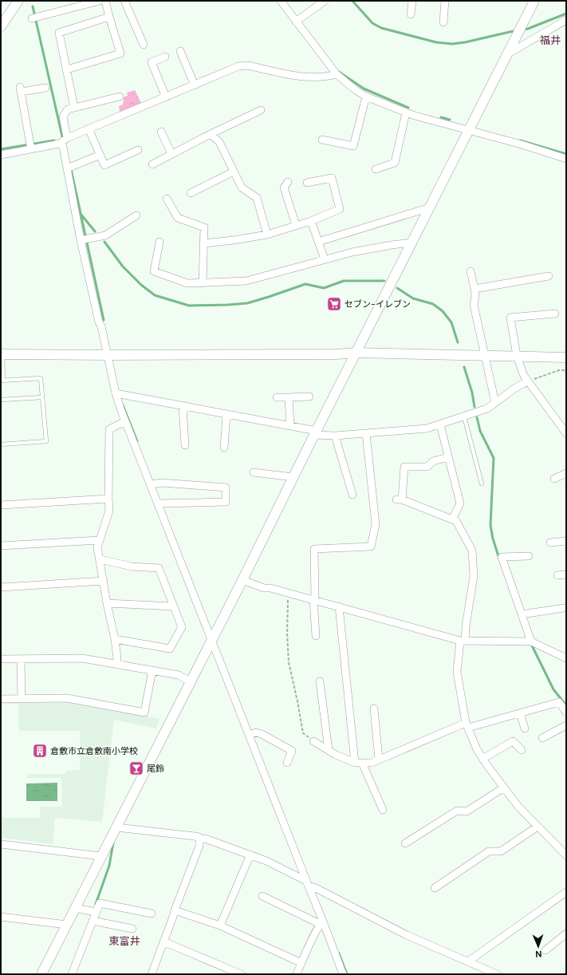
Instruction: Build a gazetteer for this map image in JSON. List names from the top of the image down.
{
  "districts": ["福井", "東富井"],
  "places": {
    "supermarket": ["セブン-イレブン"],
    "building": ["倉敷市立倉敷南小学校"],
    "bar": ["尾鈴"]
  },
  "north": "bottom"
}
